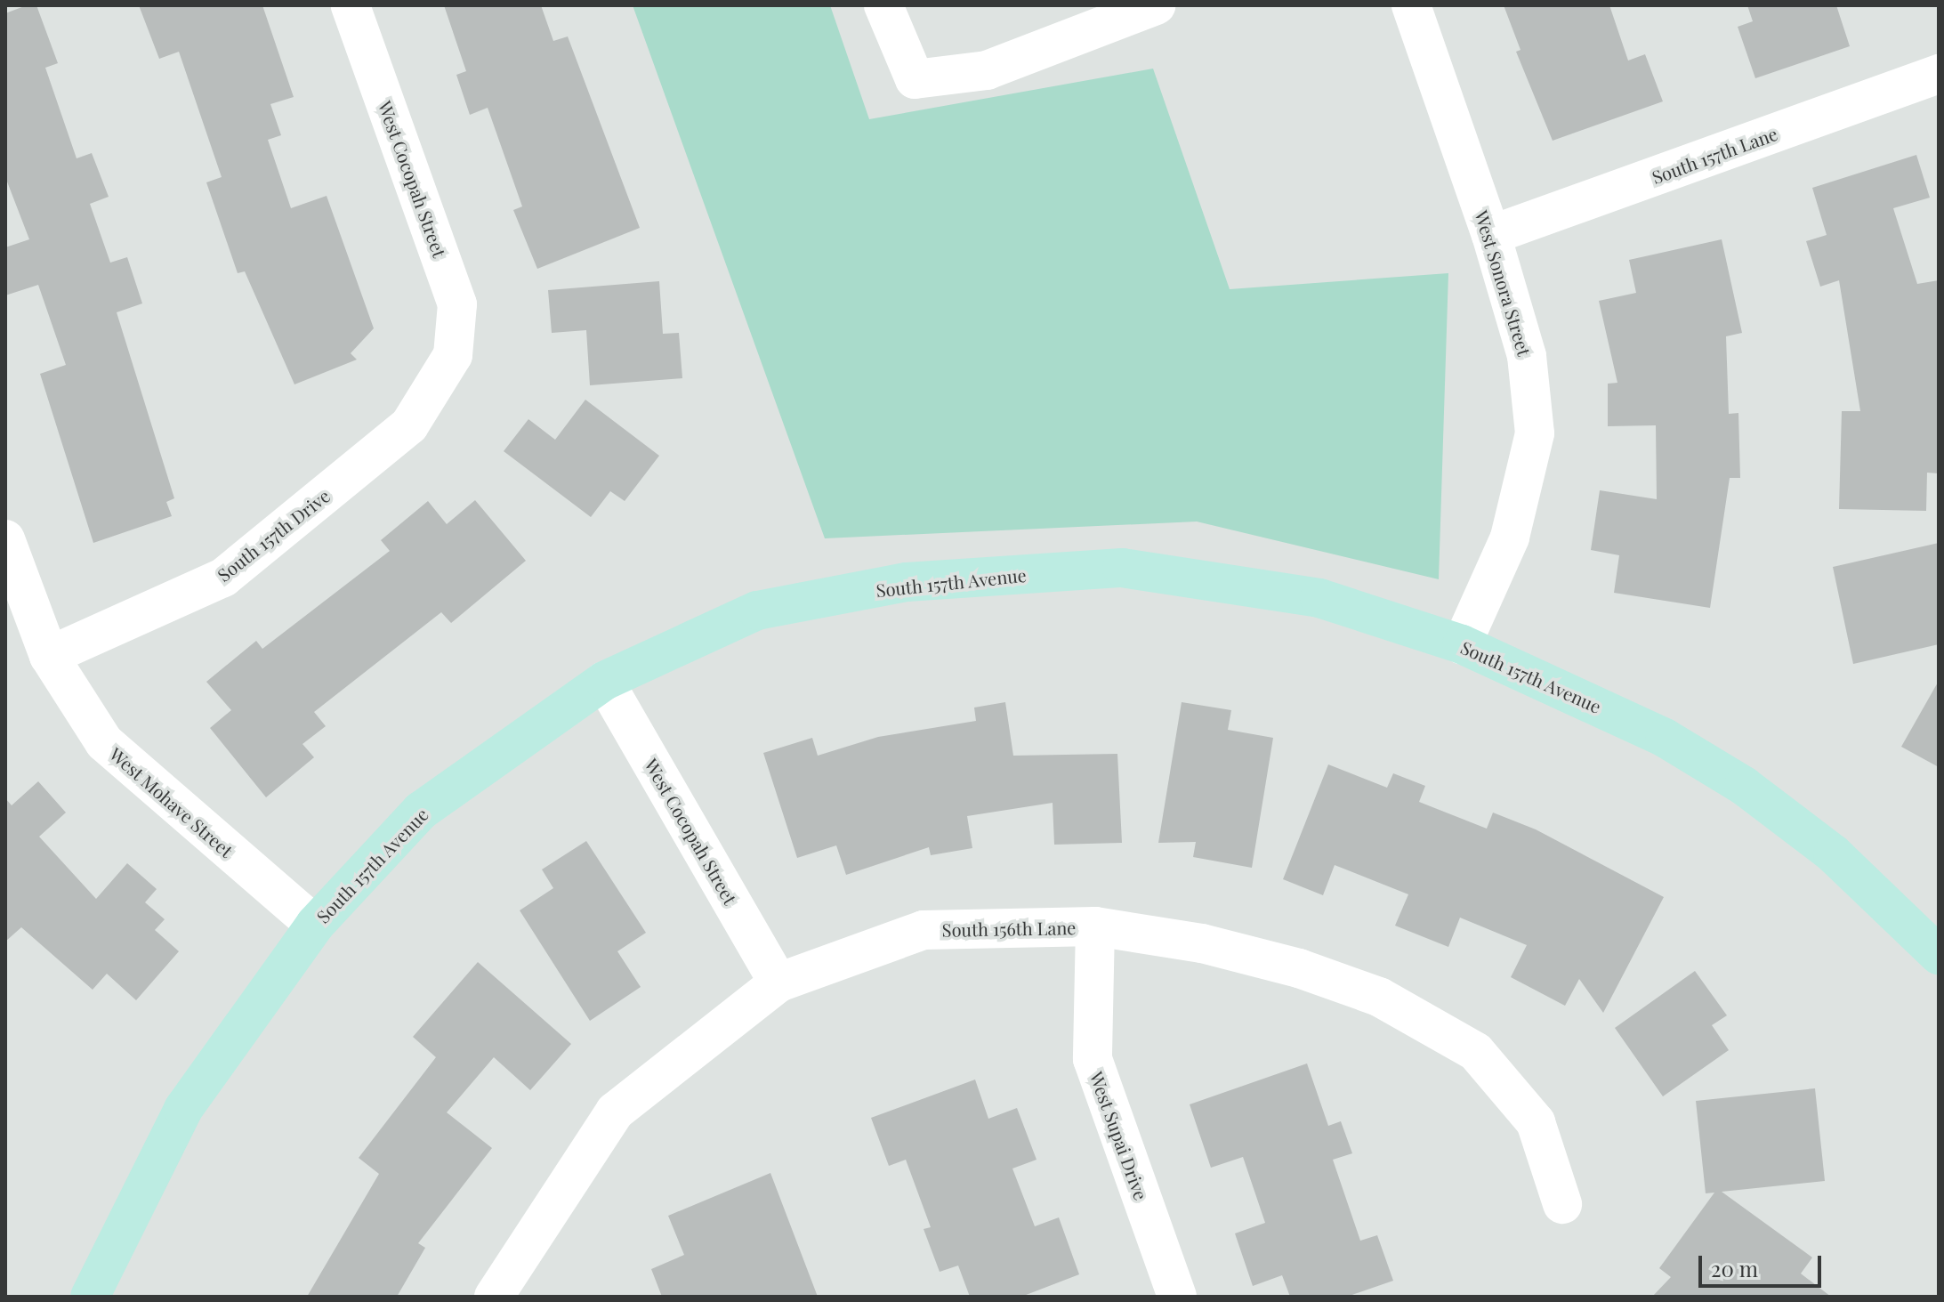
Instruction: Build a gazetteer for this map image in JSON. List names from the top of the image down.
{
  "streets": {
    "street": [
      "South 157th Lane",
      "West Cocopah Street",
      "West Sonora Street",
      "South 157th Drive",
      "South 157th Avenue",
      "West Mohave Street",
      "South 156th Lane",
      "West Supai Drive"
    ]
  },
  "crossings": [
    ["South 157th Lane", "West Sonora Street"],
    ["West Cocopah Street", "South 157th Drive"],
    ["West Cocopah Street", "South 157th Avenue"],
    ["West Cocopah Street", "South 156th Lane"],
    ["West Sonora Street", "South 157th Avenue"],
    ["South 157th Drive", "West Mohave Street"],
    ["South 157th Avenue", "West Mohave Street"],
    ["South 156th Lane", "West Supai Drive"]
  ],
  "scale_bar": "20 m"
}
